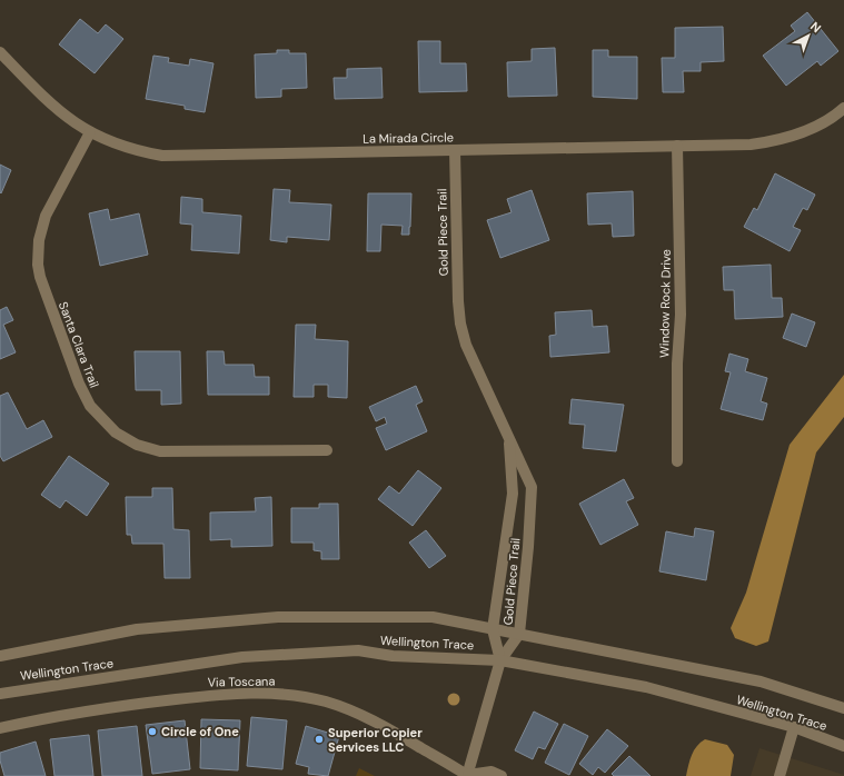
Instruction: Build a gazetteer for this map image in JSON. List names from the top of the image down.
{
  "streets": {
    "street": [
      "La Mirada Circle",
      "Gold Piece Trail",
      "Window Rock Drive",
      "Santa Clara Trail",
      "Wellington Trace",
      "Via Toscana"
    ]
  },
  "crossings": [
    ["La Mirada Circle", "Gold Piece Trail"],
    ["La Mirada Circle", "Window Rock Drive"],
    ["La Mirada Circle", "Santa Clara Trail"],
    ["Gold Piece Trail", "Wellington Trace"]
  ],
  "places": ["Circle of One", "Superior Copier Services LLC"],
  "north": "top right"
}
